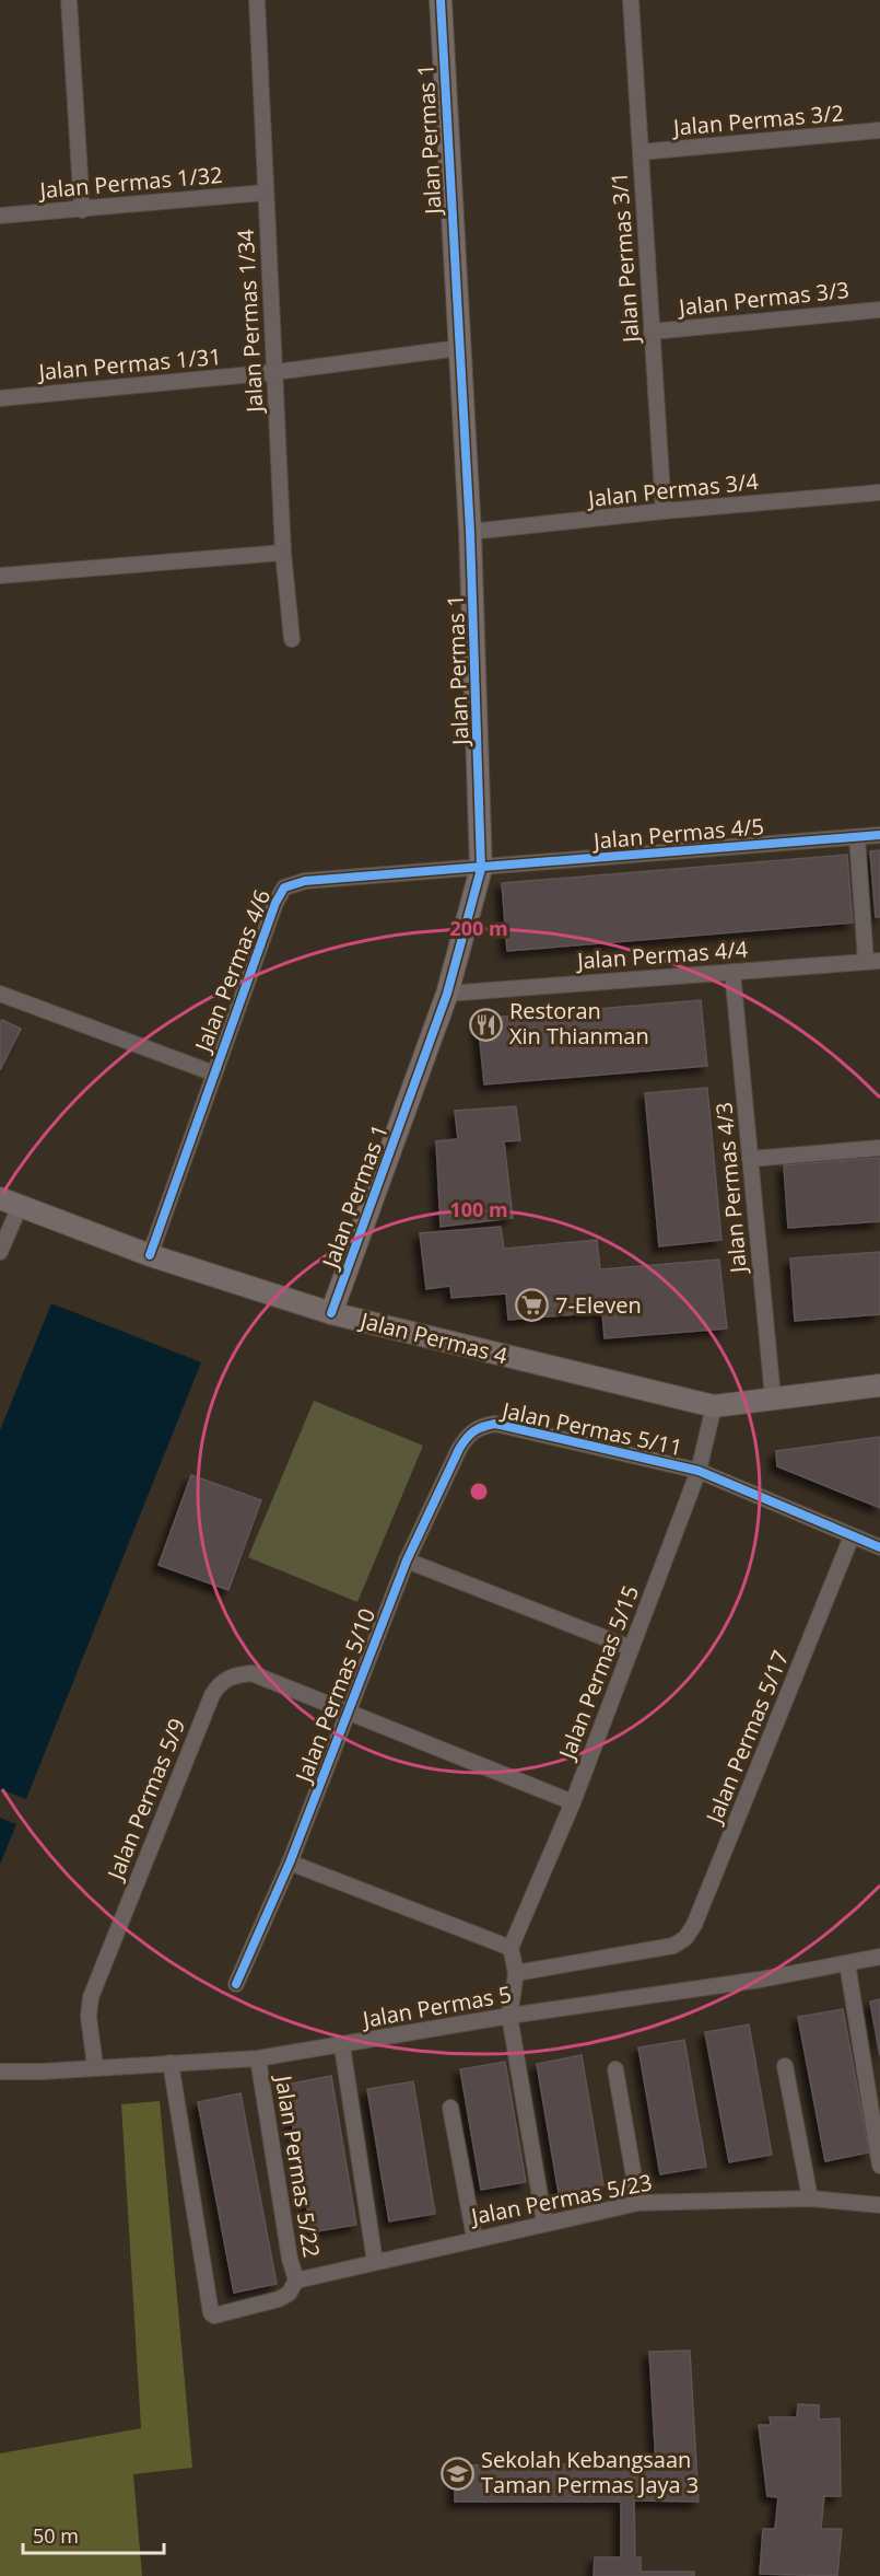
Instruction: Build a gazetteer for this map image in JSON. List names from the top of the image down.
{
  "streets": {
    "street": [
      "Jalan Permas 3/2",
      "Jalan Permas 1",
      "Jalan Permas 1/32",
      "Jalan Permas 3/1",
      "Jalan Permas 3/3",
      "Jalan Permas 1/34",
      "Jalan Permas 1/31",
      "Jalan Permas 3/4",
      "Jalan Permas 4/5",
      "Jalan Permas 4/4",
      "Jalan Permas 4/6",
      "Jalan Permas 4/3",
      "Jalan Permas 4",
      "Jalan Permas 5/11",
      "Jalan Permas 5/15",
      "Jalan Permas 5/10",
      "Jalan Permas 5/17",
      "Jalan Permas 5/9",
      "Jalan Permas 5",
      "Jalan Permas 5/22",
      "Jalan Permas 5/23"
    ]
  },
  "crossings": [
    ["Jalan Permas 3/2", "Jalan Permas 3/1"],
    ["Jalan Permas 1", "Jalan Permas 1/31"],
    ["Jalan Permas 1", "Jalan Permas 3/4"],
    ["Jalan Permas 1", "Jalan Permas 4/5"],
    ["Jalan Permas 1", "Jalan Permas 4/4"],
    ["Jalan Permas 1", "Jalan Permas 4/6"],
    ["Jalan Permas 1", "Jalan Permas 4"],
    ["Jalan Permas 1/32", "Jalan Permas 1/34"],
    ["Jalan Permas 3/1", "Jalan Permas 3/3"],
    ["Jalan Permas 3/1", "Jalan Permas 3/4"],
    ["Jalan Permas 1/34", "Jalan Permas 1/31"],
    ["Jalan Permas 4/5", "Jalan Permas 4/6"],
    ["Jalan Permas 4/4", "Jalan Permas 4/3"],
    ["Jalan Permas 4/6", "Jalan Permas 4"],
    ["Jalan Permas 4/3", "Jalan Permas 4"],
    ["Jalan Permas 4", "Jalan Permas 5/15"],
    ["Jalan Permas 5/11", "Jalan Permas 5/15"],
    ["Jalan Permas 5/11", "Jalan Permas 5/10"],
    ["Jalan Permas 5/11", "Jalan Permas 5/17"],
    ["Jalan Permas 5/10", "Jalan Permas 5/9"],
    ["Jalan Permas 5/9", "Jalan Permas 5"],
    ["Jalan Permas 5", "Jalan Permas 5/22"],
    ["Jalan Permas 5/22", "Jalan Permas 5/23"]
  ],
  "places": {
    "restaurant": ["Restoran Xin Thianman"],
    "supermarket": ["7-Eleven"],
    "school or university": ["Sekolah Kebangsaan Taman Permas Jaya 3"]
  },
  "scale_bar": "50 m",
  "rings": ["200 m", "100 m"]
}
